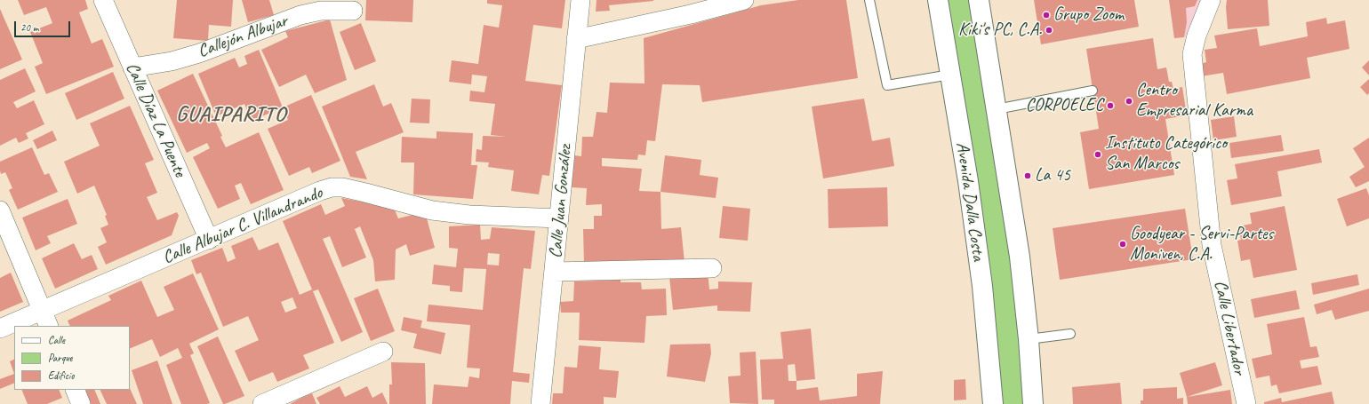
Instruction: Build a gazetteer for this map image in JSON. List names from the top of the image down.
{
  "streets": {
    "street": [
      "Callejón Albujar",
      "Calle Díaz La Puente",
      "Calle Juan González",
      "Avenida Dalla Costa",
      "Calle Albujar C. Villandrando",
      "Calle Libertador"
    ]
  },
  "crossings": [
    ["Callejón Albujar", "Calle Díaz La Puente"],
    ["Calle Díaz La Puente", "Calle Albujar C. Villandrando"],
    ["Calle Juan González", "Calle Albujar C. Villandrando"]
  ],
  "districts": ["GUAIPARITO"],
  "places": [
    "Grupo Zoom",
    "Kiki's PC, C.A.",
    "Centro Empresarial Karma",
    "CORPOELEC",
    "Instituto Categórico San Marcos",
    "La 45",
    "Goodyear - Servi-Partes Moniven, C.A."
  ],
  "legend": ["Calle", "Parque", "Edificio"],
  "scale_bar": "20 m"
}
